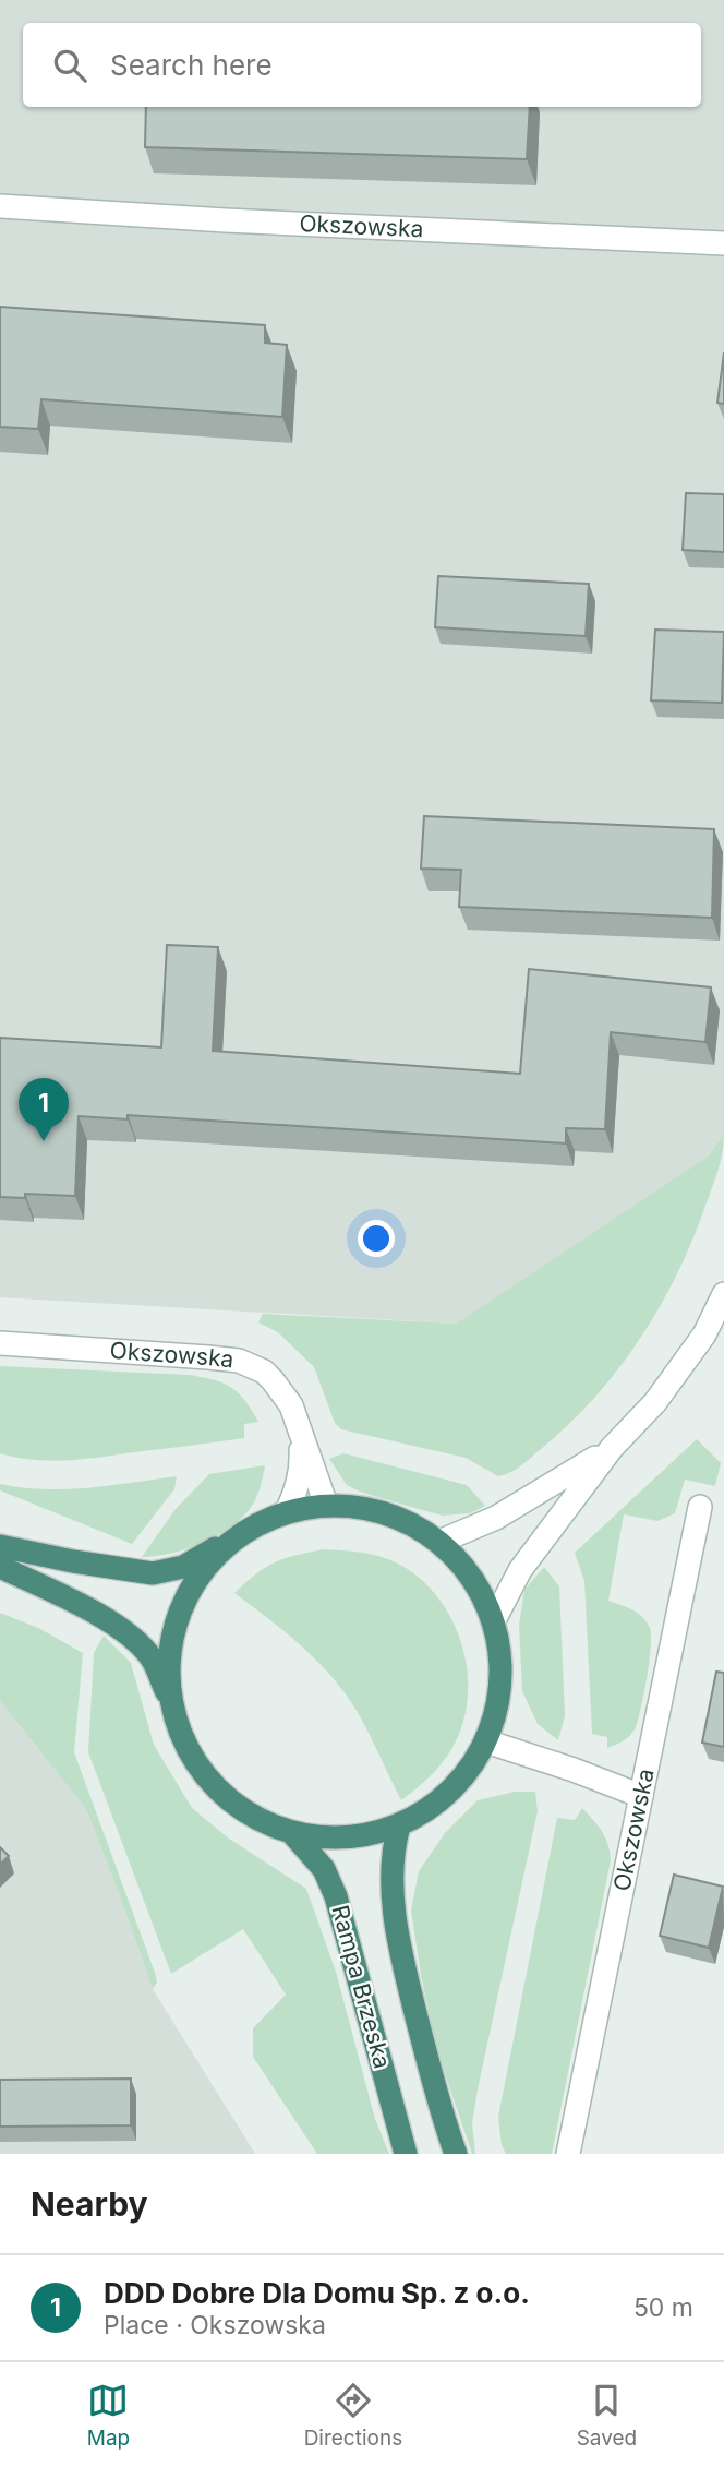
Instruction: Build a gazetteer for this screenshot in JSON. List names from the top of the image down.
{
  "streets": {
    "highway": ["Rampa Brzeska"],
    "street": ["Okszowska"]
  },
  "page": {
    "search": "Search here",
    "pins": "1",
    "heading": "Nearby",
    "list": [
      {
        "mark": "1",
        "name": "DDD Dobre Dla Domu Sp. z o.o.",
        "note": "Place · Okszowska",
        "value": "50 m"
      }
    ],
    "nav": ["Map", "Directions", "Saved"]
  }
}
